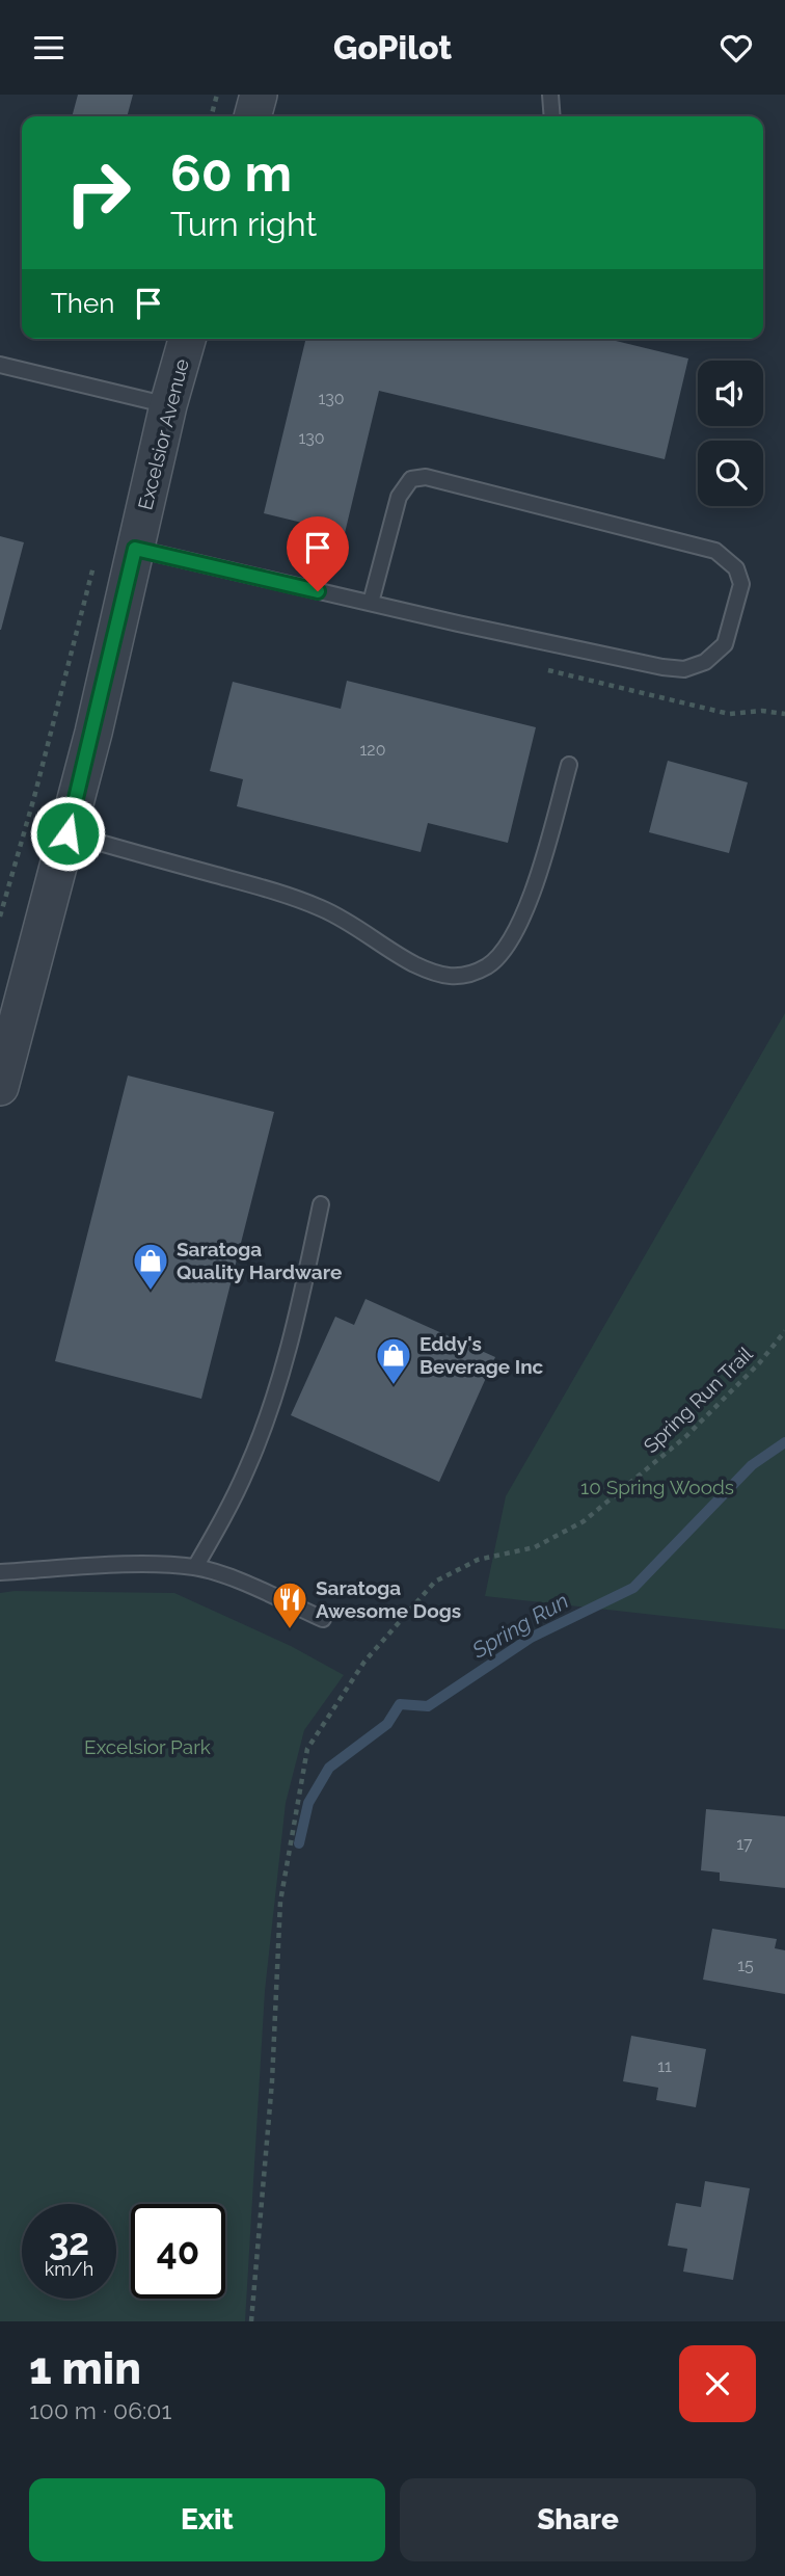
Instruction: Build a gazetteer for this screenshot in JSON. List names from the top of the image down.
{
  "streets": {
    "street": ["Excelsior Avenue"],
    "path": ["Spring Run Trail"]
  },
  "water": ["Spring Run"],
  "parks": ["10 Spring Woods", "Excelsior Park"],
  "places": {
    "shop": ["Saratoga Quality Hardware", "Eddy's Beverage Inc"],
    "restaurant": ["Saratoga Awesome Dogs"]
  },
  "house_numbers": [
    "130",
    "130",
    "120",
    "17",
    "15",
    "11"
  ],
  "page": {
    "header": "GoPilot",
    "turn": ["60 m", "Turn right"],
    "then": "Then",
    "speed": "32 km/h",
    "limit": "40",
    "heading": ["1 min", "100 m · 06:01"],
    "buttons": ["Exit", "Share"]
  }
}
